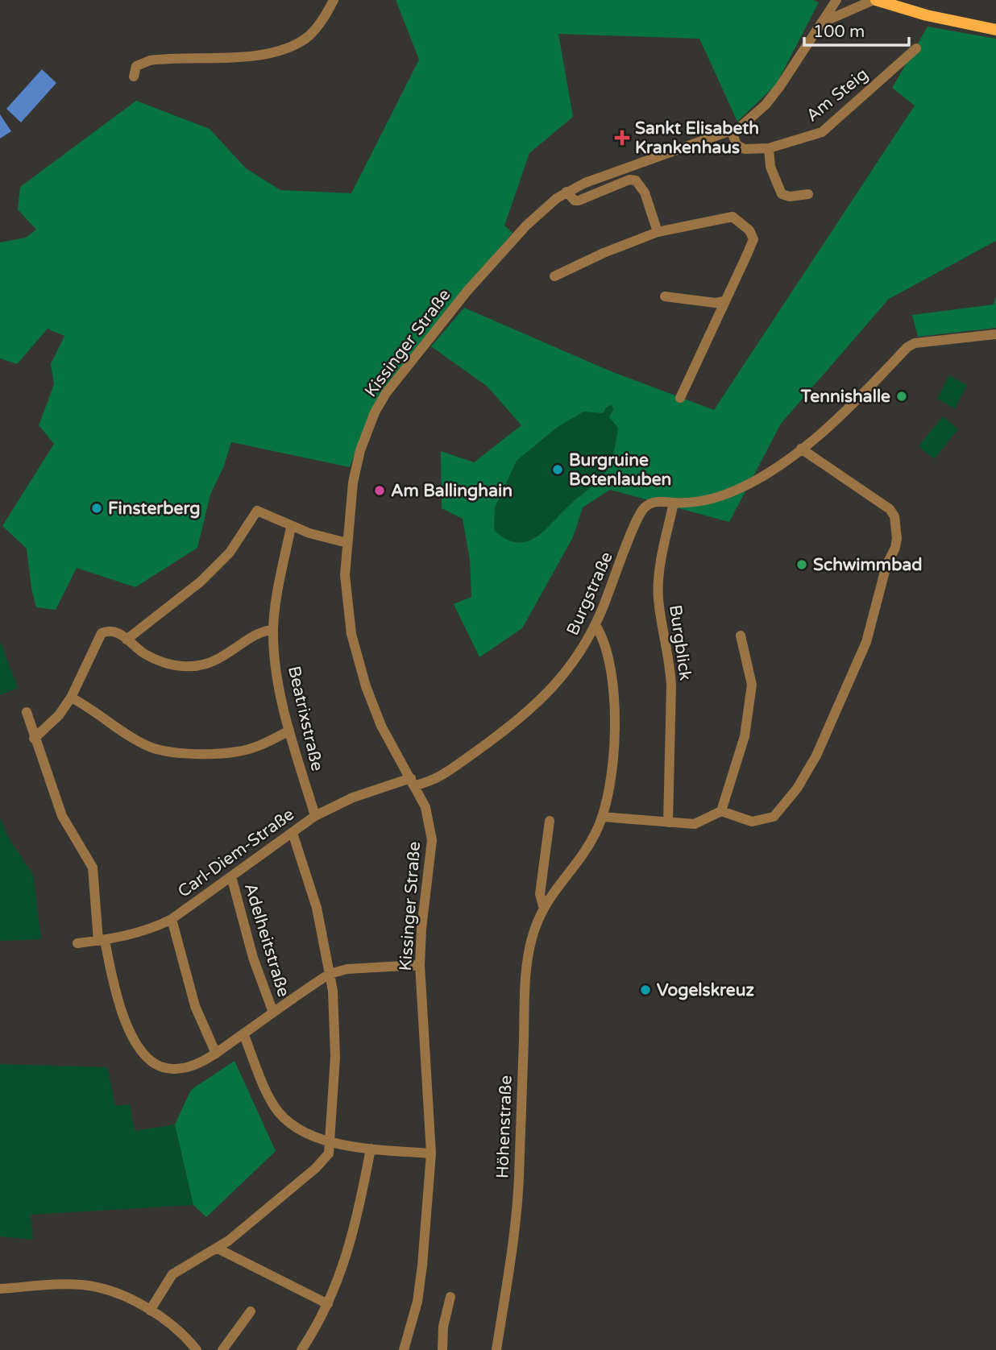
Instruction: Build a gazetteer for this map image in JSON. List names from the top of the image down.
{
  "streets": {
    "street": [
      "Am Steig",
      "Kissinger Straße",
      "Burgstraße",
      "Burgblick",
      "Beatrixstraße",
      "Carl-Diem-Straße",
      "Adelheitstraße",
      "Höhenstraße"
    ]
  },
  "crossings": [
    ["Am Steig", "Kissinger Straße"],
    ["Kissinger Straße", "Burgstraße"],
    ["Kissinger Straße", "Carl-Diem-Straße"],
    ["Burgstraße", "Burgblick"],
    ["Burgstraße", "Carl-Diem-Straße"],
    ["Burgstraße", "Höhenstraße"],
    ["Beatrixstraße", "Carl-Diem-Straße"],
    ["Carl-Diem-Straße", "Adelheitstraße"]
  ],
  "places": {
    "health": ["Sankt Elisabeth Krankenhaus"],
    "other": [
      "Tennishalle",
      "Burgruine Botenlauben",
      "Am Ballinghain",
      "Finsterberg",
      "Schwimmbad",
      "Vogelskreuz"
    ]
  },
  "scale_bar": "100 m"
}
